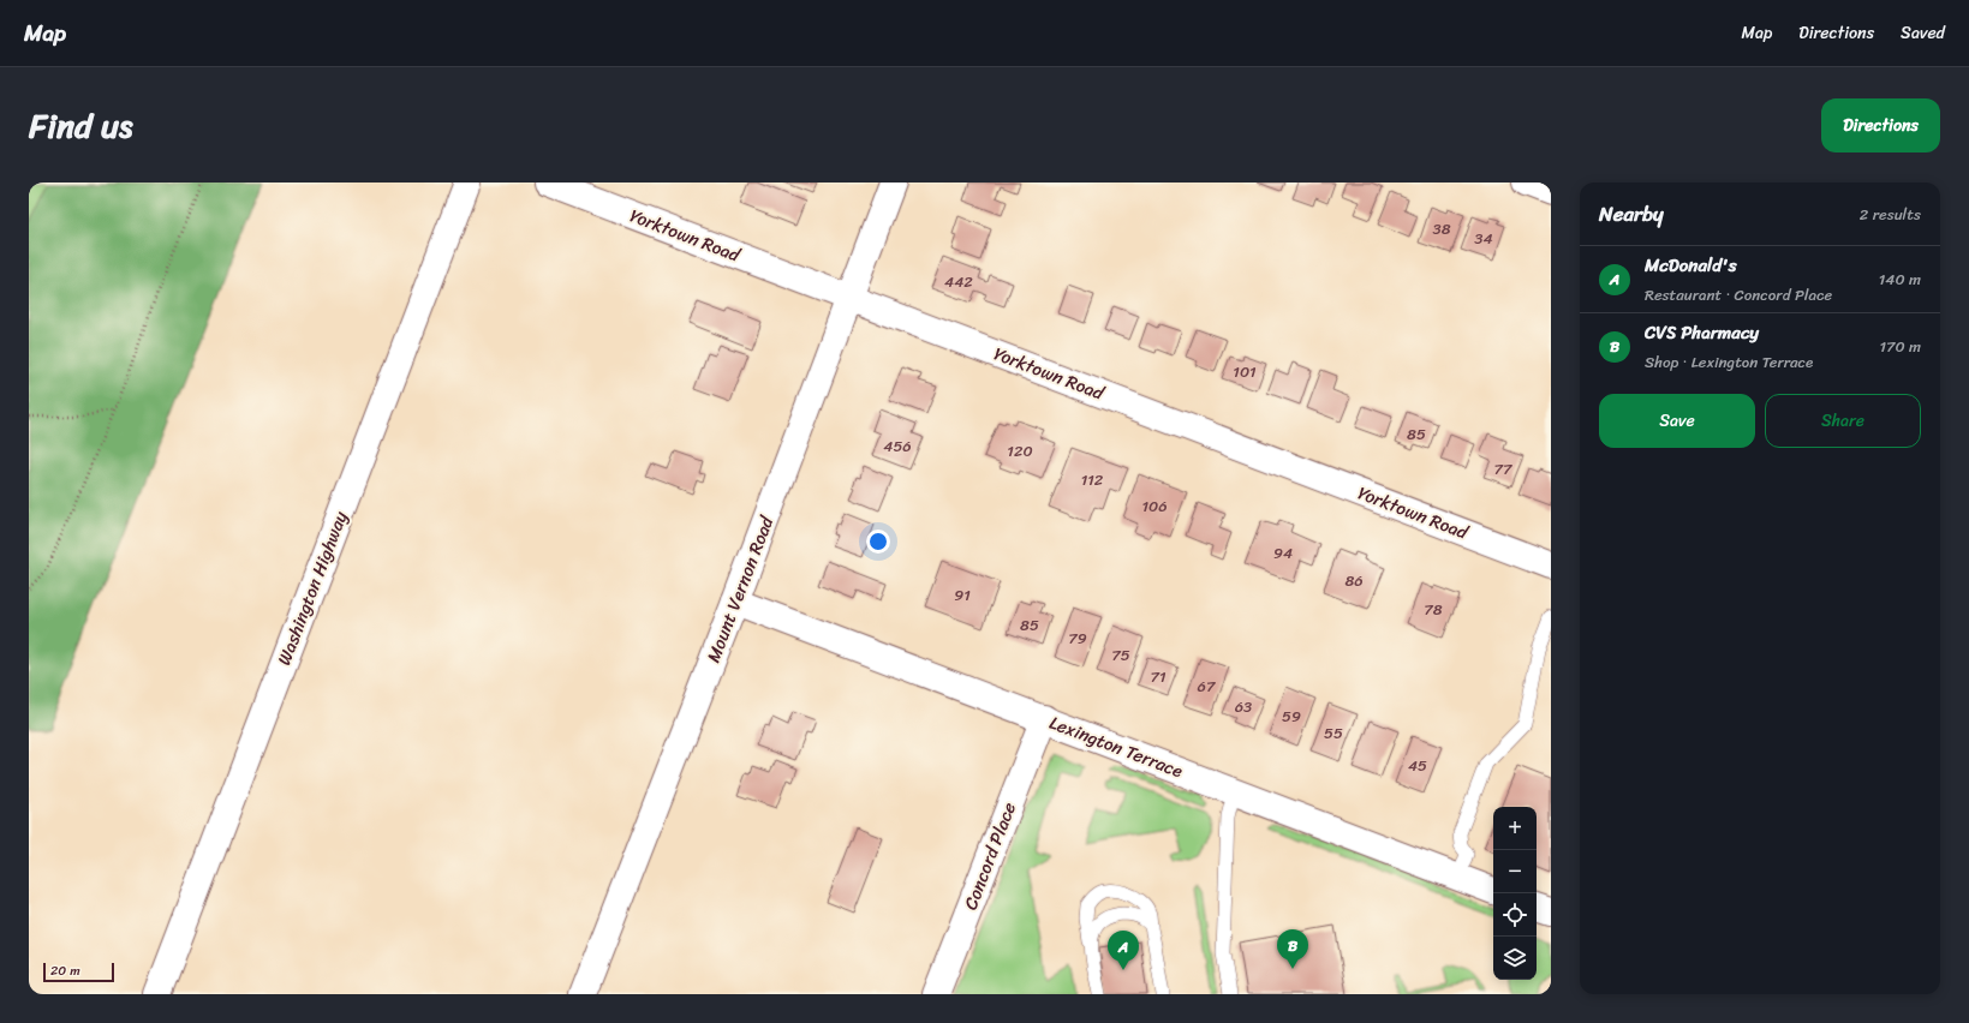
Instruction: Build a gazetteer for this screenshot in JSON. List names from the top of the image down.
{
  "streets": {
    "street": [
      "Yorktown Road",
      "Washington Highway",
      "Mount Vernon Road",
      "Lexington Terrace",
      "Concord Place"
    ]
  },
  "crossings": [
    ["Yorktown Road", "Mount Vernon Road"],
    ["Mount Vernon Road", "Lexington Terrace"],
    ["Lexington Terrace", "Concord Place"]
  ],
  "house_numbers": [
    "38",
    "34",
    "442",
    "101",
    "85",
    "456",
    "120",
    "77",
    "112",
    "106",
    "94",
    "86",
    "91",
    "78",
    "85",
    "79",
    "75",
    "71",
    "67",
    "63",
    "59",
    "55",
    "45"
  ],
  "scale_bar": "20 m",
  "page": {
    "header": "Map",
    "nav": ["Map", "Directions", "Saved"],
    "title": "Find us",
    "buttons": [
      "Directions",
      ["Save", "Share"]
    ],
    "heading": ["Nearby", "2 results"],
    "list": [
      {
        "mark": "A",
        "name": "McDonald's",
        "note": "Restaurant · Concord Place",
        "value": "140 m"
      },
      {
        "mark": "B",
        "name": "CVS Pharmacy",
        "note": "Shop · Lexington Terrace",
        "value": "170 m"
      }
    ],
    "map_buttons": ["+", "−"],
    "pins": ["B", "A"],
    "scale": "20 m"
  }
}
